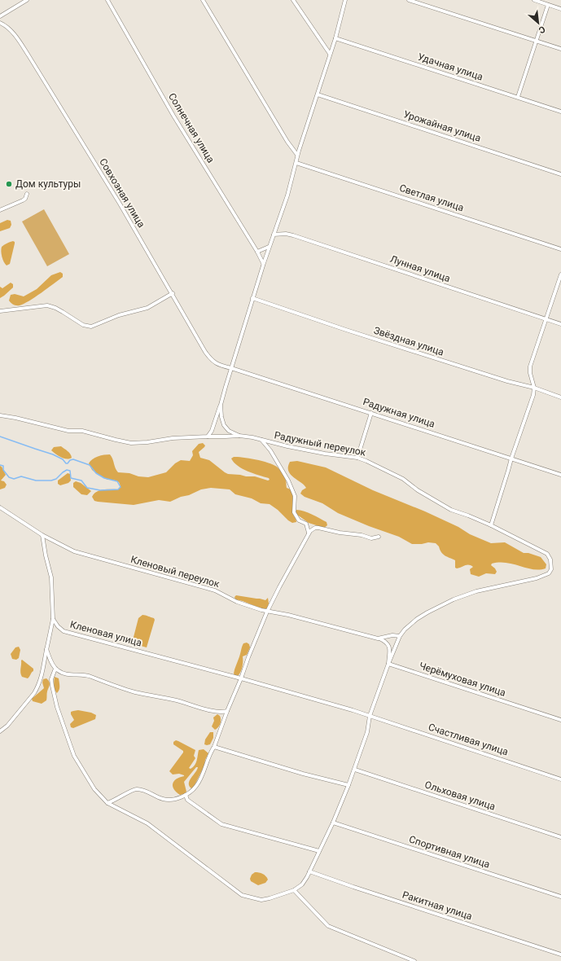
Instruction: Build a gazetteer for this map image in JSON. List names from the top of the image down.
{
  "streets": {
    "street": [
      "Удачная улица",
      "Урожайная улица",
      "Солнечная улица",
      "Совхозная улица",
      "Светлая улица",
      "Лунная улица",
      "Звёздная улица",
      "Радужная улица",
      "Радужный переулок",
      "Кленовый переулок",
      "Кленовая улица",
      "Черёмуховая улица",
      "Счастливая улица",
      "Ольховая улица",
      "Спортивная улица",
      "Ракитная улица"
    ]
  },
  "crossings": [
    ["Удачная улица", "Радужный переулок"],
    ["Урожайная улица", "Радужный переулок"],
    ["Солнечная улица", "Радужный переулок"],
    ["Совхозная улица", "Радужная улица"],
    ["Совхозная улица", "Радужный переулок"],
    ["Светлая улица", "Радужный переулок"],
    ["Лунная улица", "Радужный переулок"],
    ["Звёздная улица", "Радужный переулок"],
    ["Радужная улица", "Радужный переулок"],
    ["Радужный переулок", "Кленовый переулок"],
    ["Кленовая улица", "Счастливая улица"]
  ],
  "places": ["Дом культуры"],
  "north": "bottom right"
}
